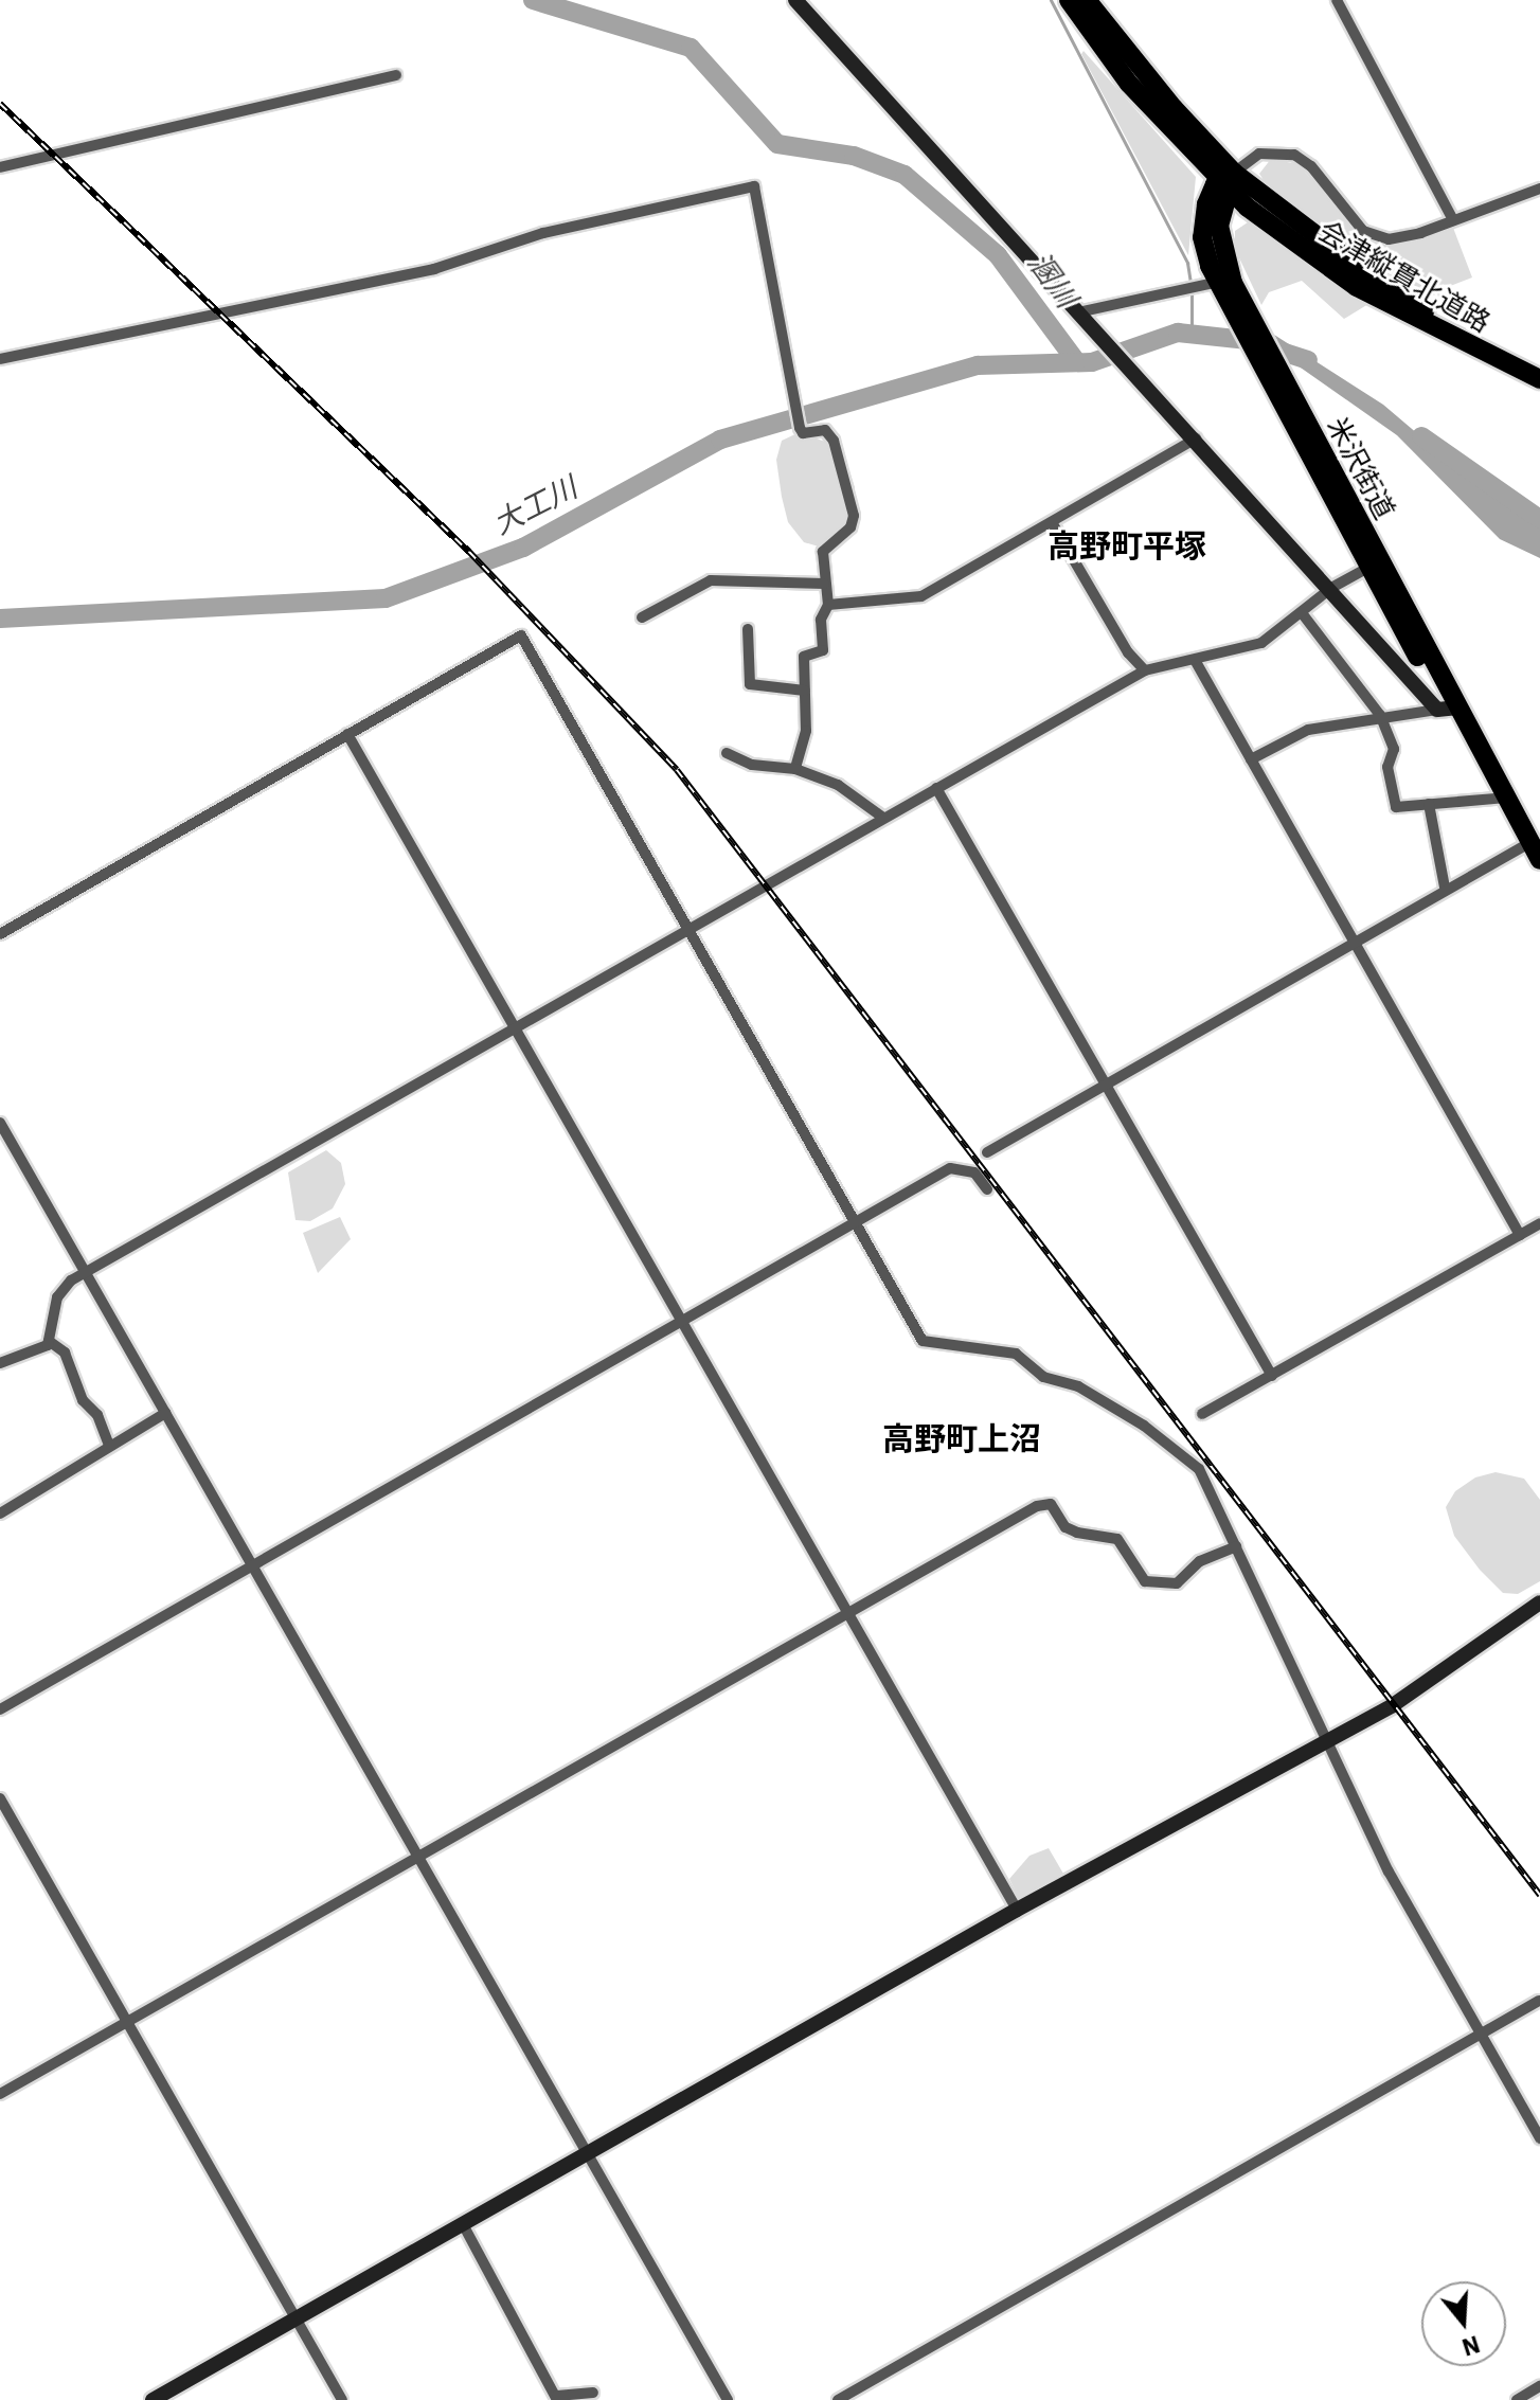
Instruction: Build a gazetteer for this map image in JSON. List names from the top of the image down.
{
  "streets": {
    "highway": ["会津縦貫北道路", "米沢街道"]
  },
  "districts": ["高野町平塚", "高野町上沼"],
  "water": ["溷川", "大工川"],
  "north": "bottom"
}
